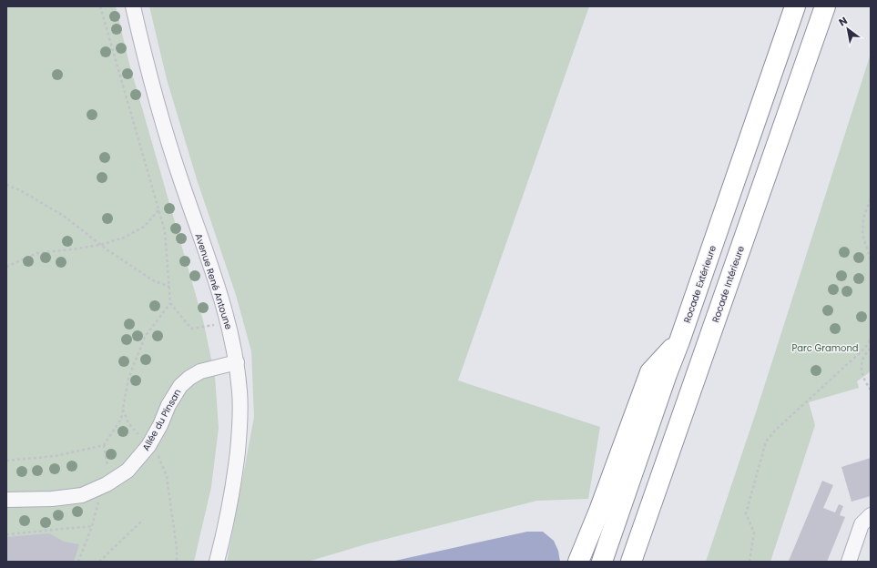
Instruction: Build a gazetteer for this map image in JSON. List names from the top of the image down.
{
  "streets": {
    "highway": ["Rocade Extérieure", "Rocade Intérieure"],
    "street": ["Avenue René Antoune", "Allée du Pinsan"]
  },
  "crossings": [
    ["Avenue René Antoune", "Allée du Pinsan"]
  ],
  "parks": ["Parc Gramond"],
  "north": "top left"
}
